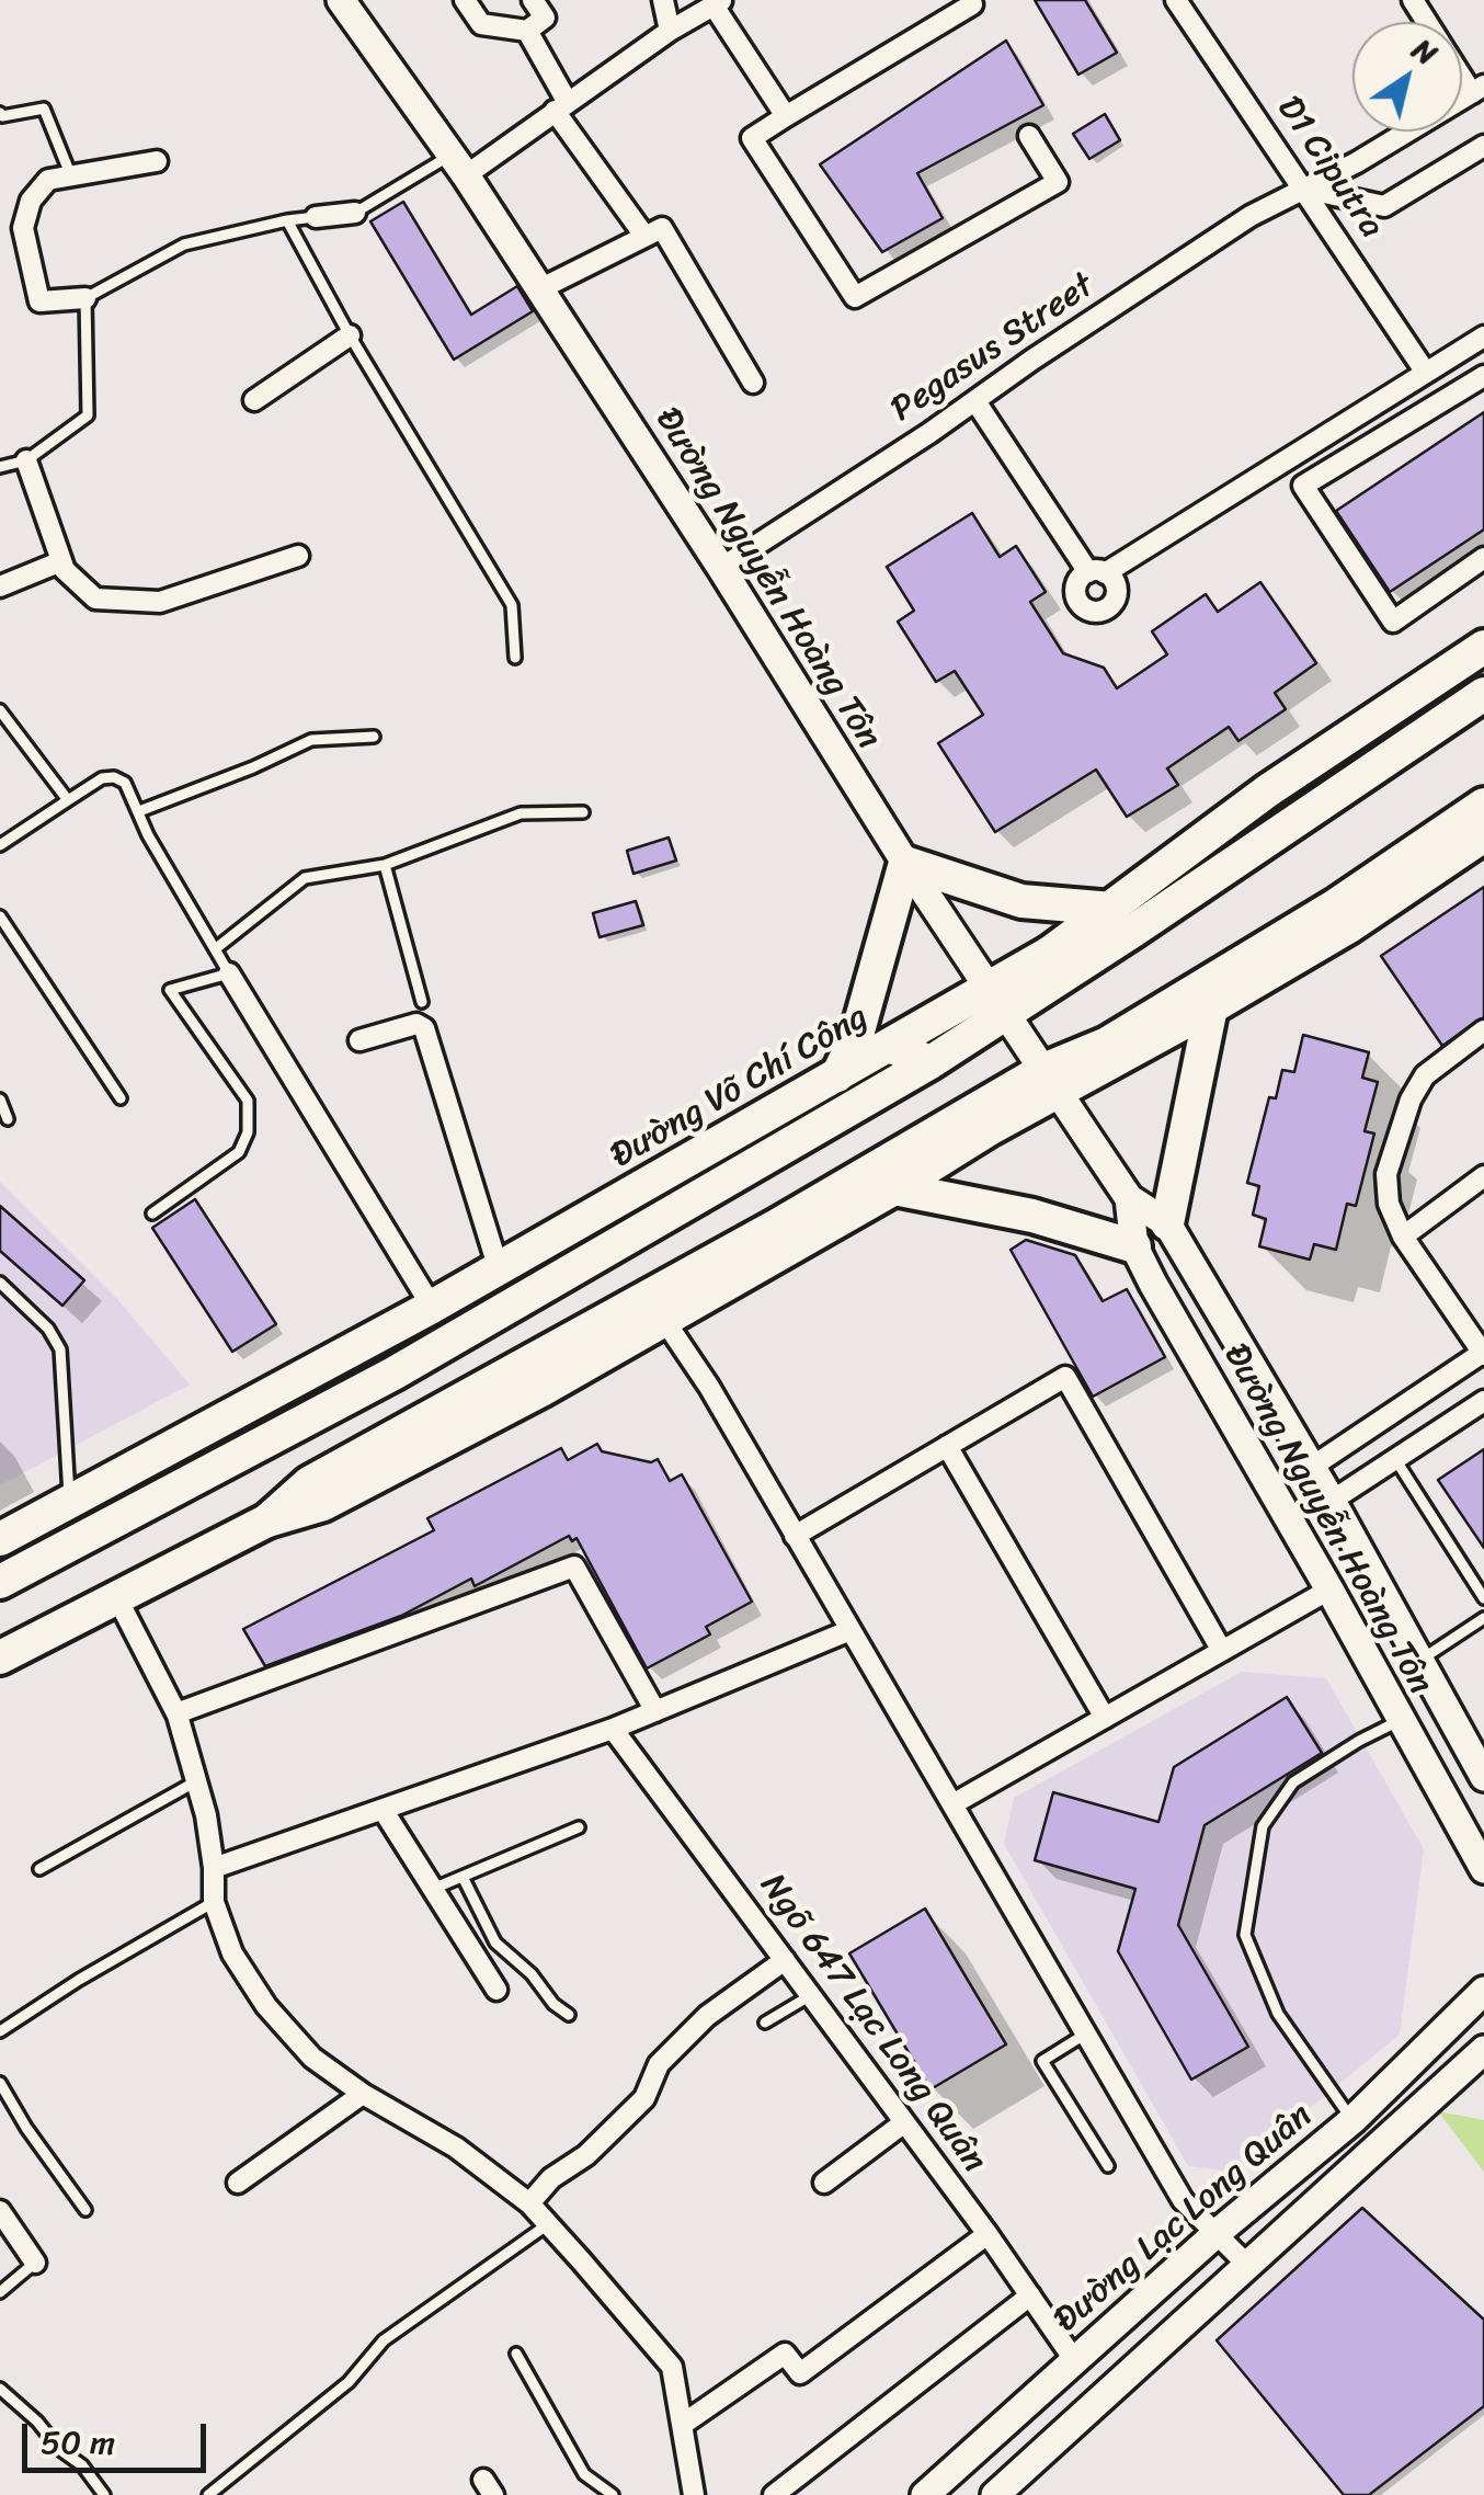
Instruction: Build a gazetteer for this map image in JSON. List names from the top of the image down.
{
  "streets": {
    "main road": ["Đường Nguyễn Hoàng Tôn", "Đường Võ Chí Công", "Đường Lạc Long Quân"],
    "street": ["D1 Ciputra", "Pegasus Street", "Ngõ 647 Lạc Long Quân"]
  },
  "crossings": [
    ["D1 Ciputra", "Pegasus Street"],
    ["Pegasus Street", "Đường Nguyễn Hoàng Tôn"],
    ["Đường Nguyễn Hoàng Tôn", "Đường Võ Chí Công"],
    ["Ngõ 647 Lạc Long Quân", "Đường Lạc Long Quân"]
  ],
  "scale_bar": "50 m",
  "north": "top right"
}
